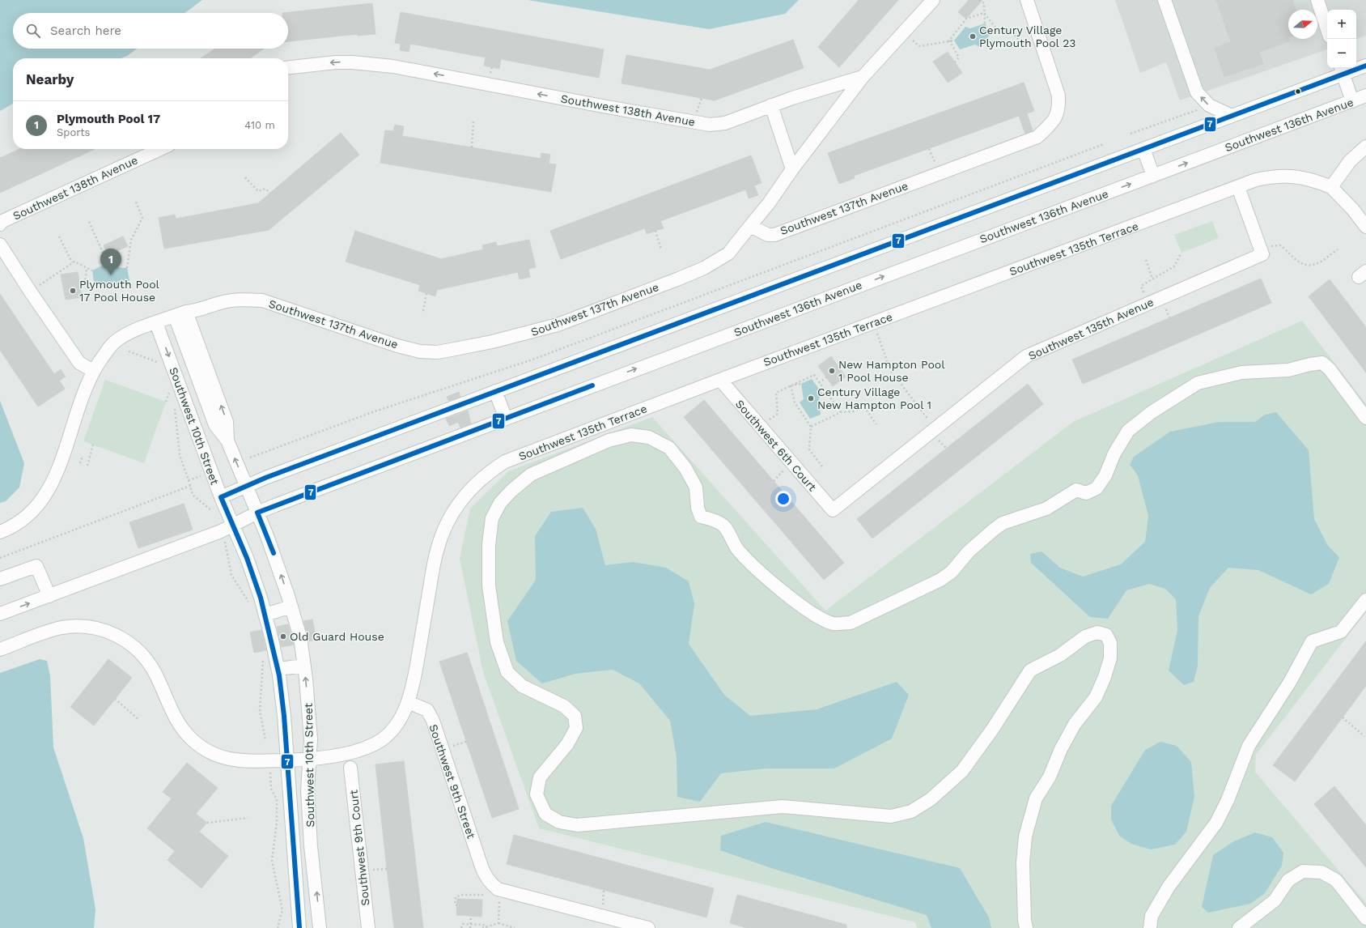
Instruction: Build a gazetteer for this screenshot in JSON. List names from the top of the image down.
{
  "streets": {
    "street": [
      "Southwest 138th Avenue",
      "Southwest 136th Avenue",
      "Southwest 137th Avenue",
      "Southwest 135th Terrace",
      "Southwest 135th Avenue",
      "Southwest 10th Street",
      "Southwest 6th Court",
      "Southwest 9th Street",
      "Southwest 9th Court"
    ]
  },
  "crossings": [
    ["Southwest 136th Avenue", "Southwest 10th Street"],
    ["Southwest 137th Avenue", "Southwest 10th Street"],
    ["Southwest 135th Terrace", "Southwest 10th Street"],
    ["Southwest 135th Terrace", "Southwest 6th Court"],
    ["Southwest 135th Terrace", "Southwest 9th Street"],
    ["Southwest 135th Avenue", "Southwest 6th Court"]
  ],
  "one_way": ["Southwest 138th Avenue"],
  "places": [
    "Century Village Plymouth Pool 23",
    "Plymouth Pool 17 Pool House",
    "New Hampton Pool 1 Pool House",
    "Century Village New Hampton Pool 1",
    "Old Guard House"
  ],
  "lines": ["transit line 7"],
  "north": "right",
  "page": {
    "map_buttons": ["+", "−"],
    "search": "Search here",
    "heading": "Nearby",
    "list": [
      {
        "mark": "1",
        "name": "Plymouth Pool 17",
        "note": "Sports",
        "value": "410 m"
      }
    ],
    "pins": "1"
  }
}
